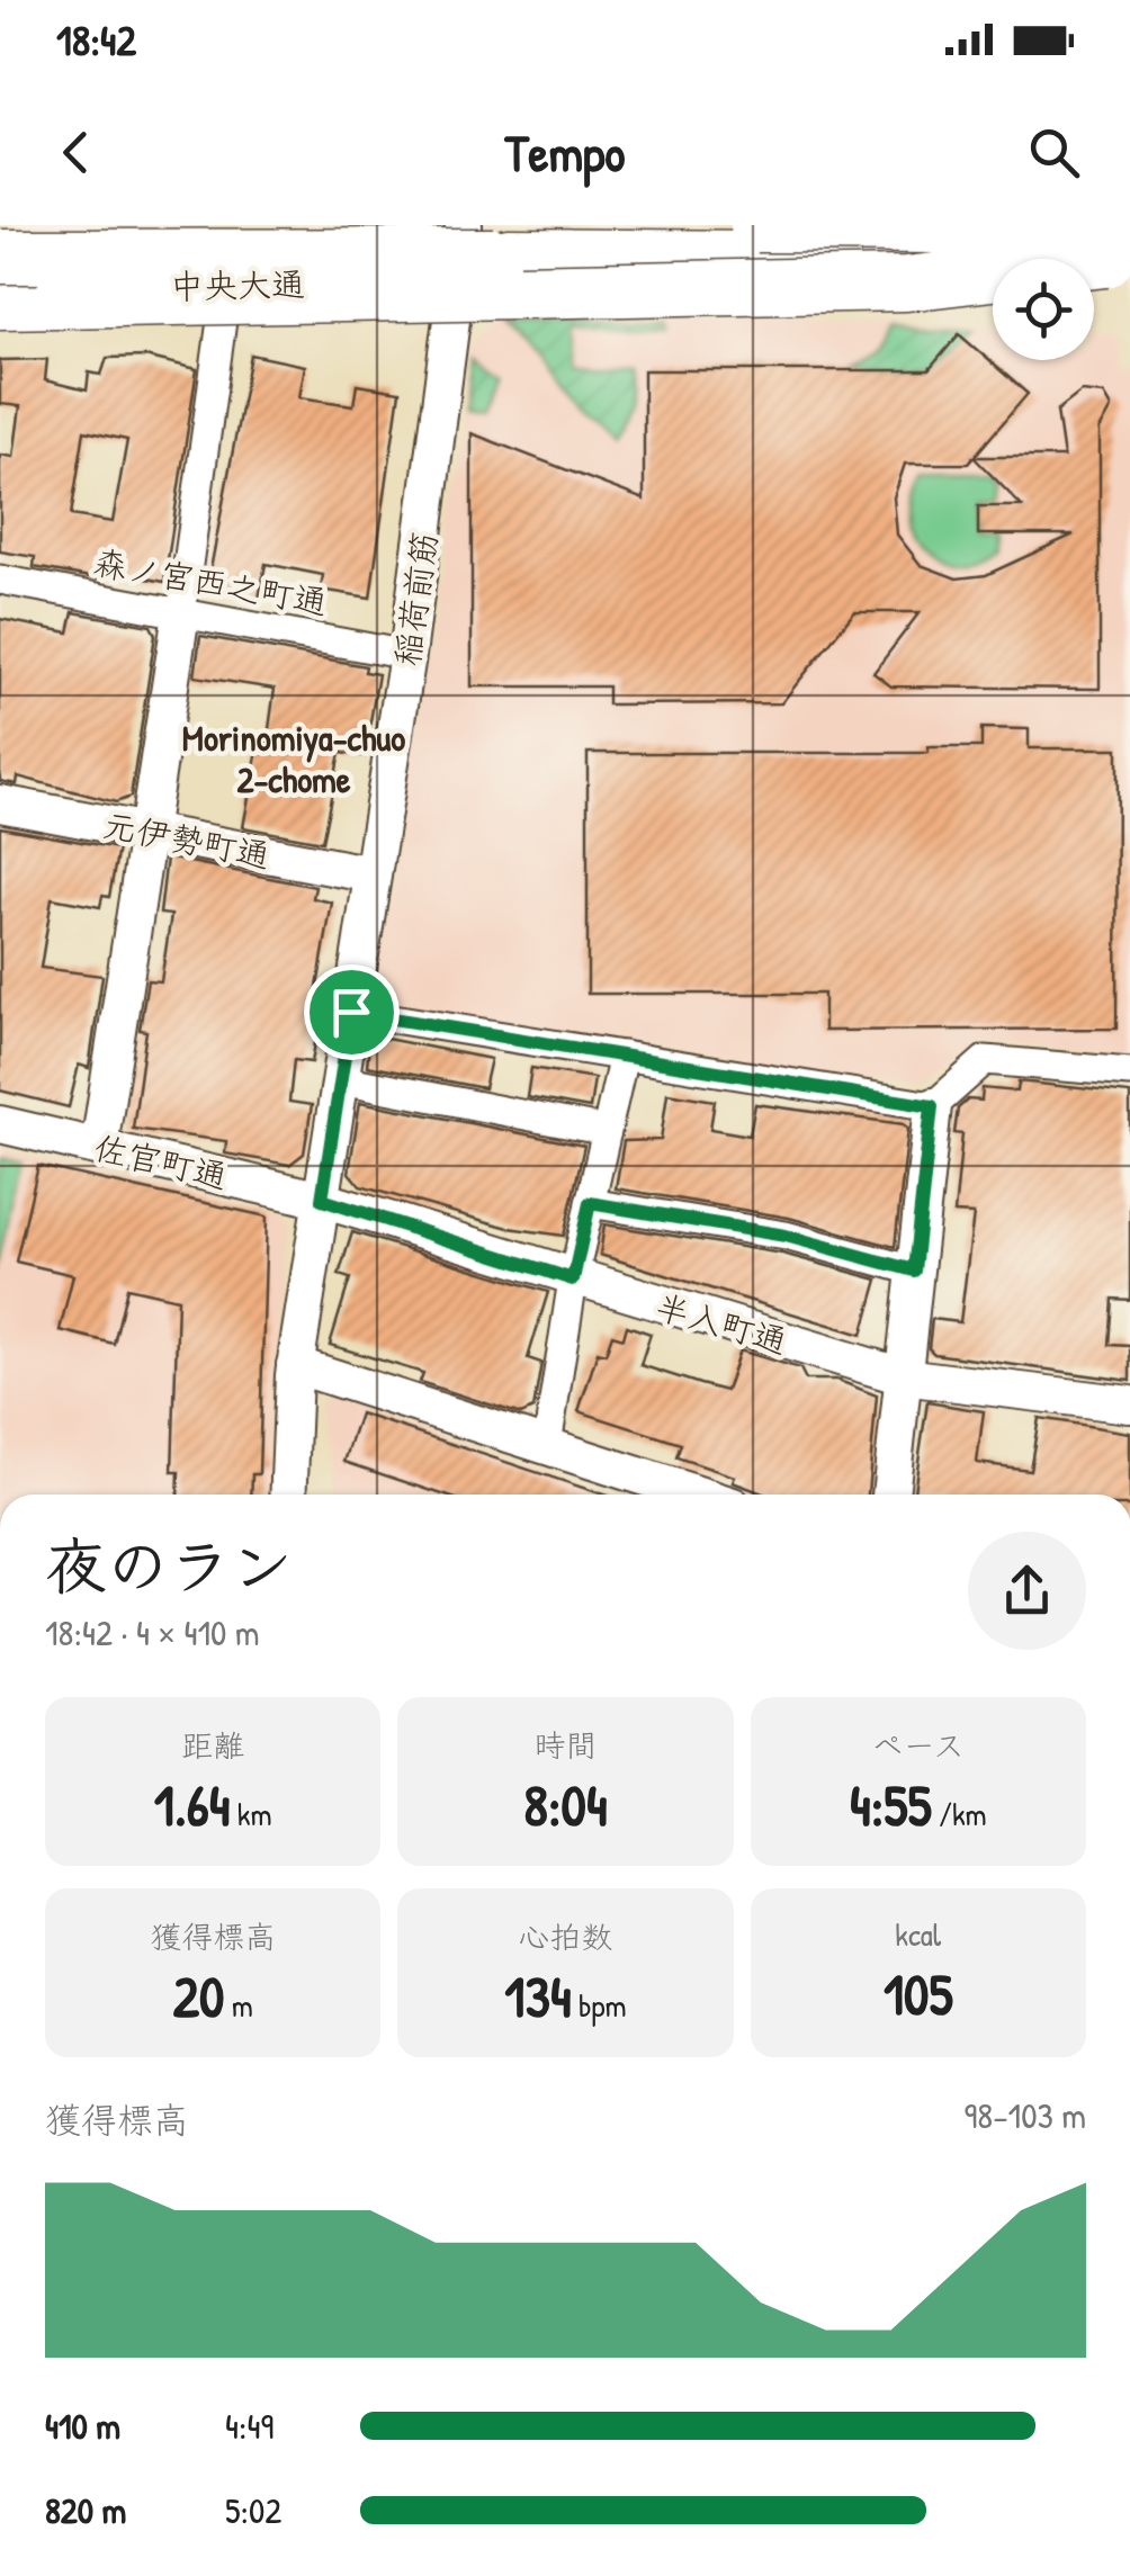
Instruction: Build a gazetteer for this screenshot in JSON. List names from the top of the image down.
{
  "streets": {
    "street": [
      "中央大通",
      "森ノ宮西之町通",
      "稲荷前筋",
      "元伊勢町通",
      "佐官町通",
      "半入町通"
    ]
  },
  "crossings": [
    ["中央大通", "稲荷前筋"],
    ["森ノ宮西之町通", "稲荷前筋"],
    ["稲荷前筋", "元伊勢町通"],
    ["稲荷前筋", "佐官町通"],
    ["稲荷前筋", "半入町通"],
    ["佐官町通", "半入町通"]
  ],
  "districts": ["Morinomiya-chuo 2-chome"],
  "page": {
    "status": "18:42",
    "header": "Tempo",
    "heading": ["夜のラン", "18:42 · 4 × 410 m"],
    "stats": [
      ["距離", "1.64 km"],
      ["時間", "8:04"],
      ["ペース", "4:55 /km"],
      ["獲得標高", "20 m"],
      ["心拍数", "134 bpm"],
      ["kcal", "105"]
    ],
    "chart": ["獲得標高", "98–103 m"],
    "list": [
      {
        "name": "410 m",
        "note": "4:49"
      },
      {
        "name": "820 m",
        "note": "5:02"
      }
    ]
  }
}
